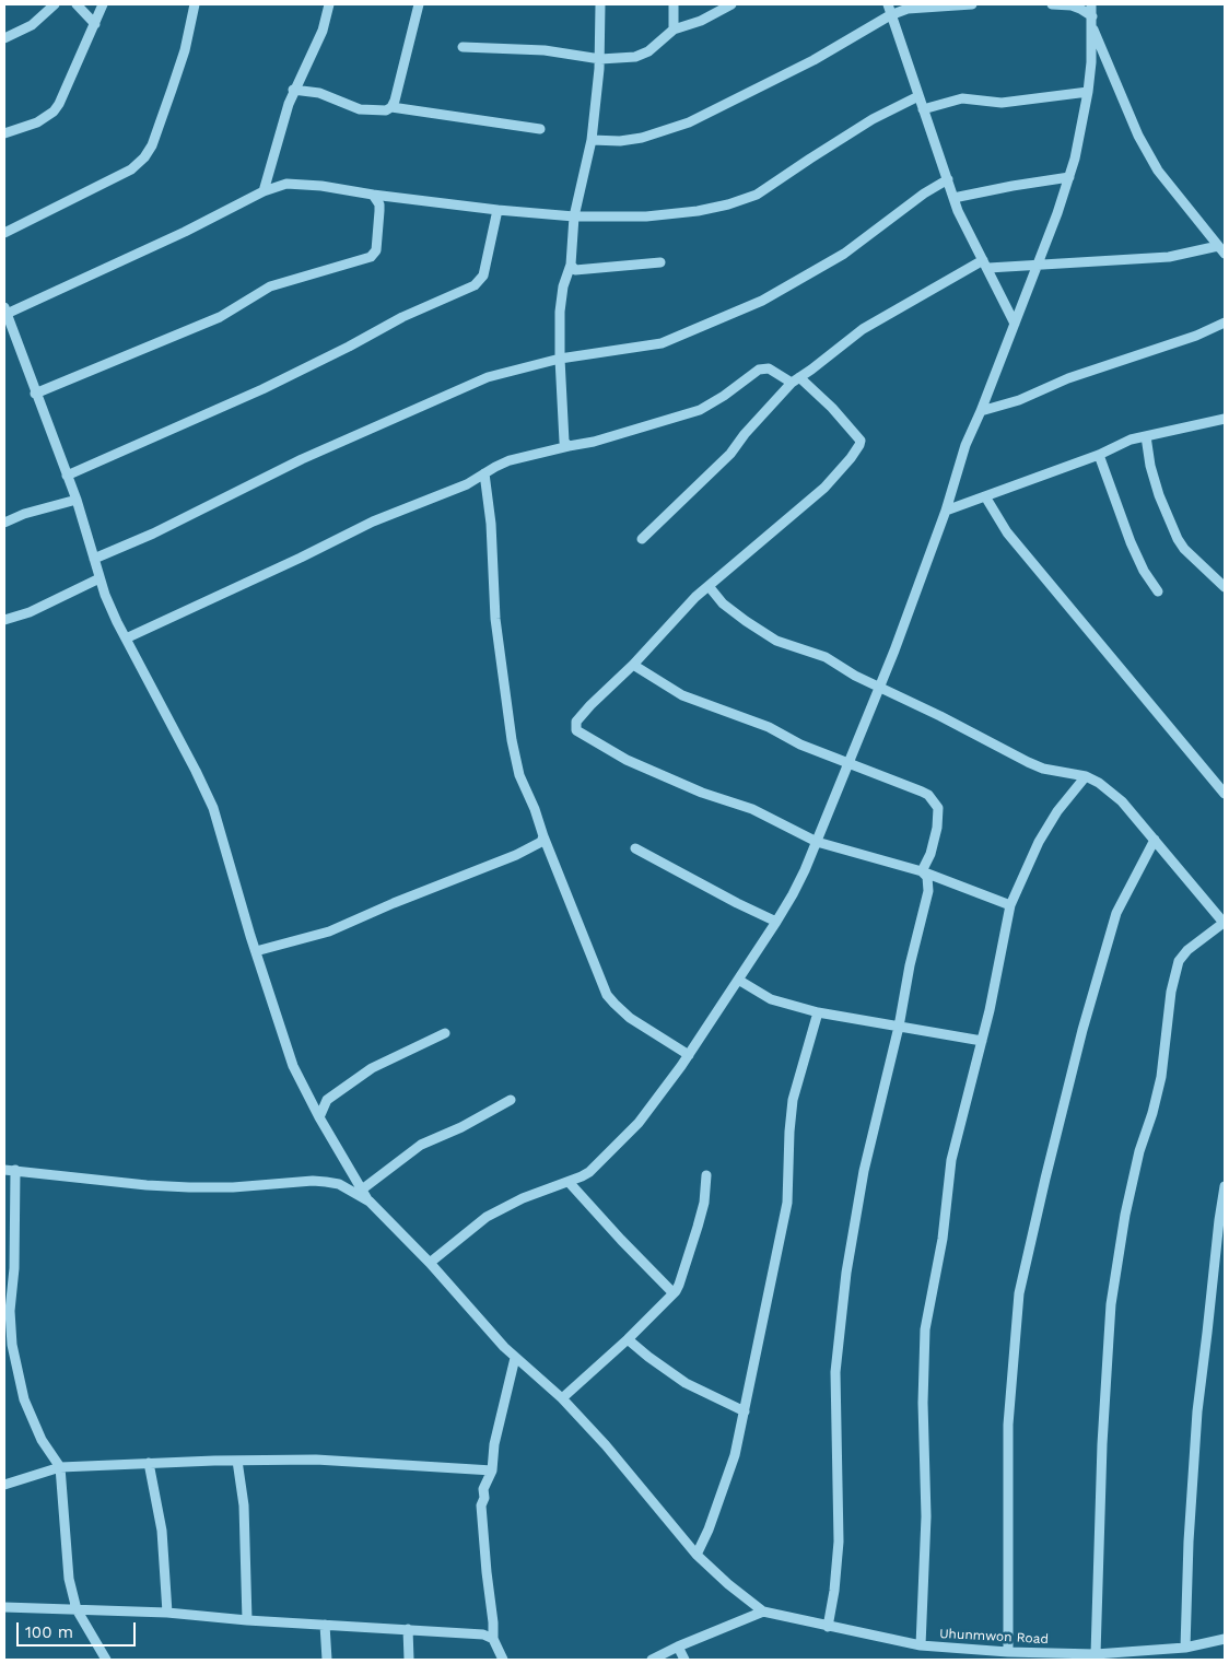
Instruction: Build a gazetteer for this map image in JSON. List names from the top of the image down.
{
  "streets": {
    "street": ["Uhunmwon Road"]
  },
  "scale_bar": "100 m"
}
